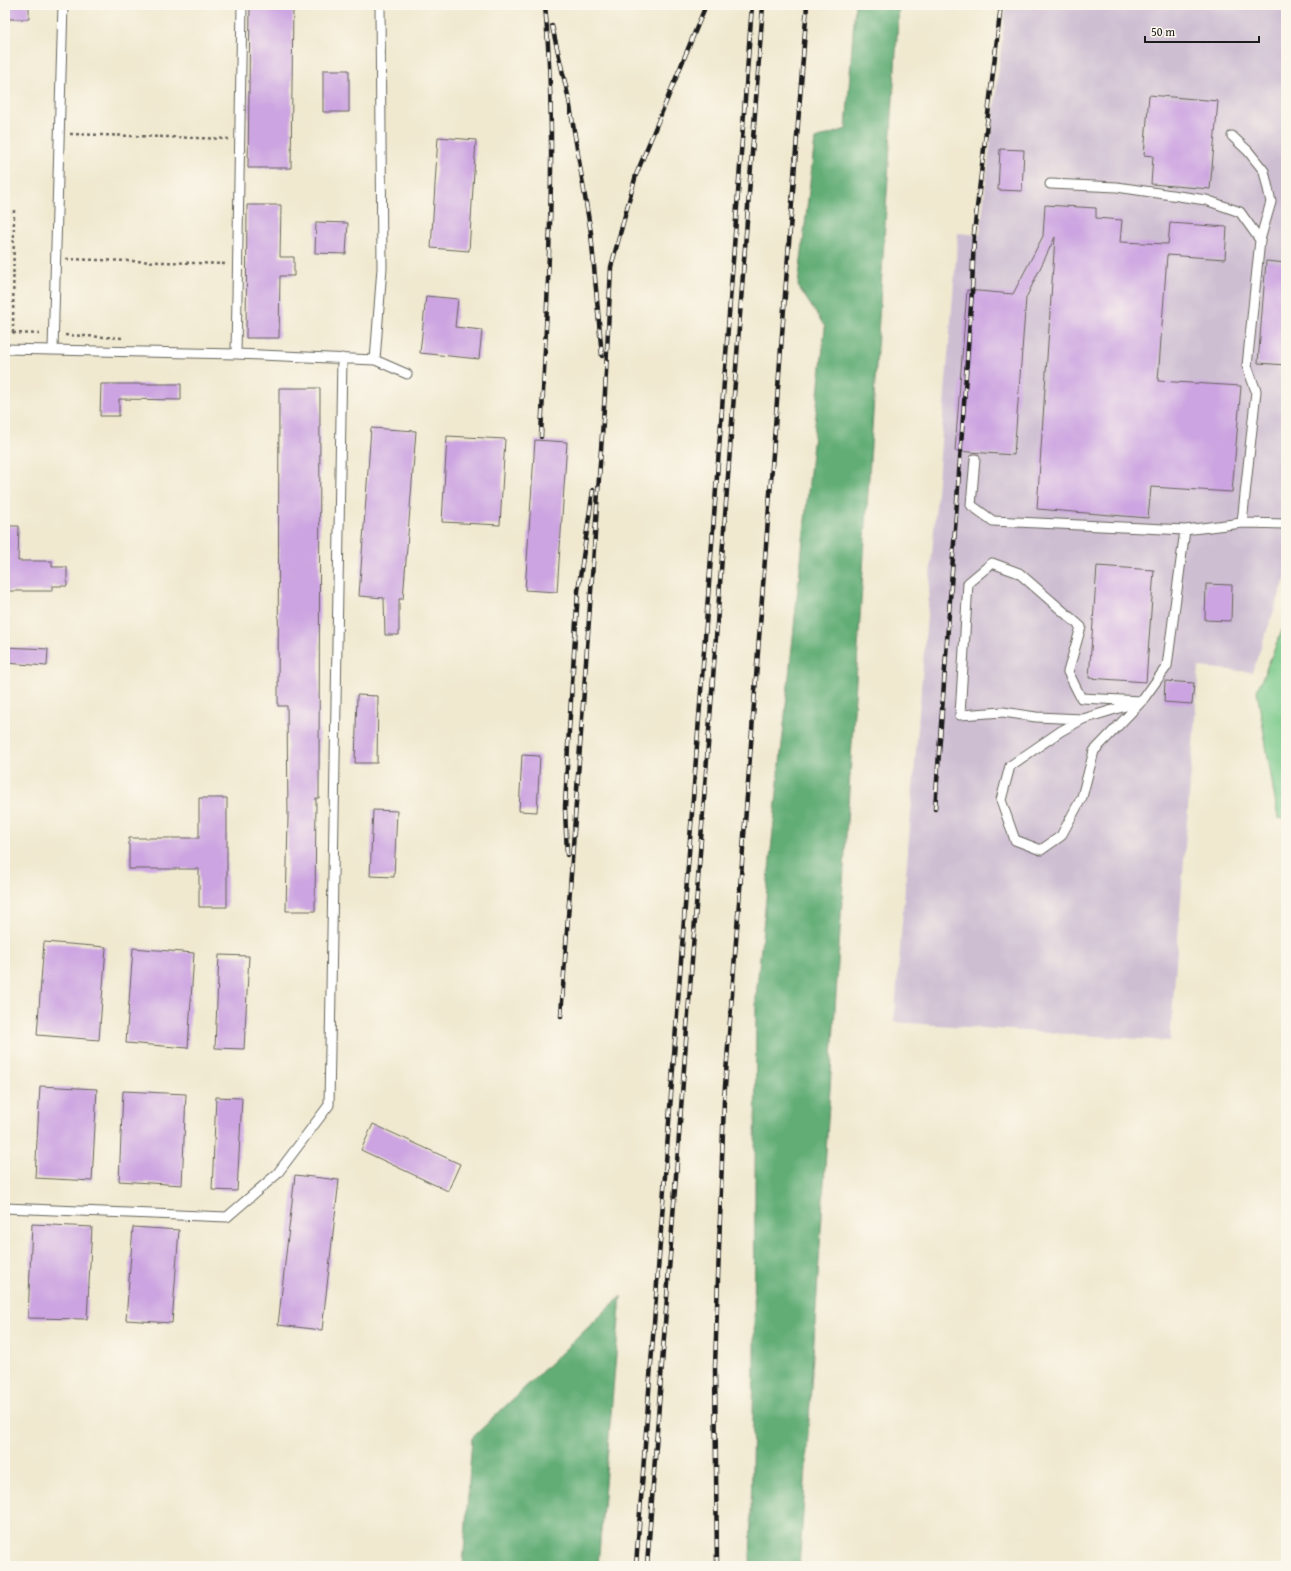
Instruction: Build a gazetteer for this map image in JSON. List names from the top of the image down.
{
  "scale_bar": "50 m"
}
